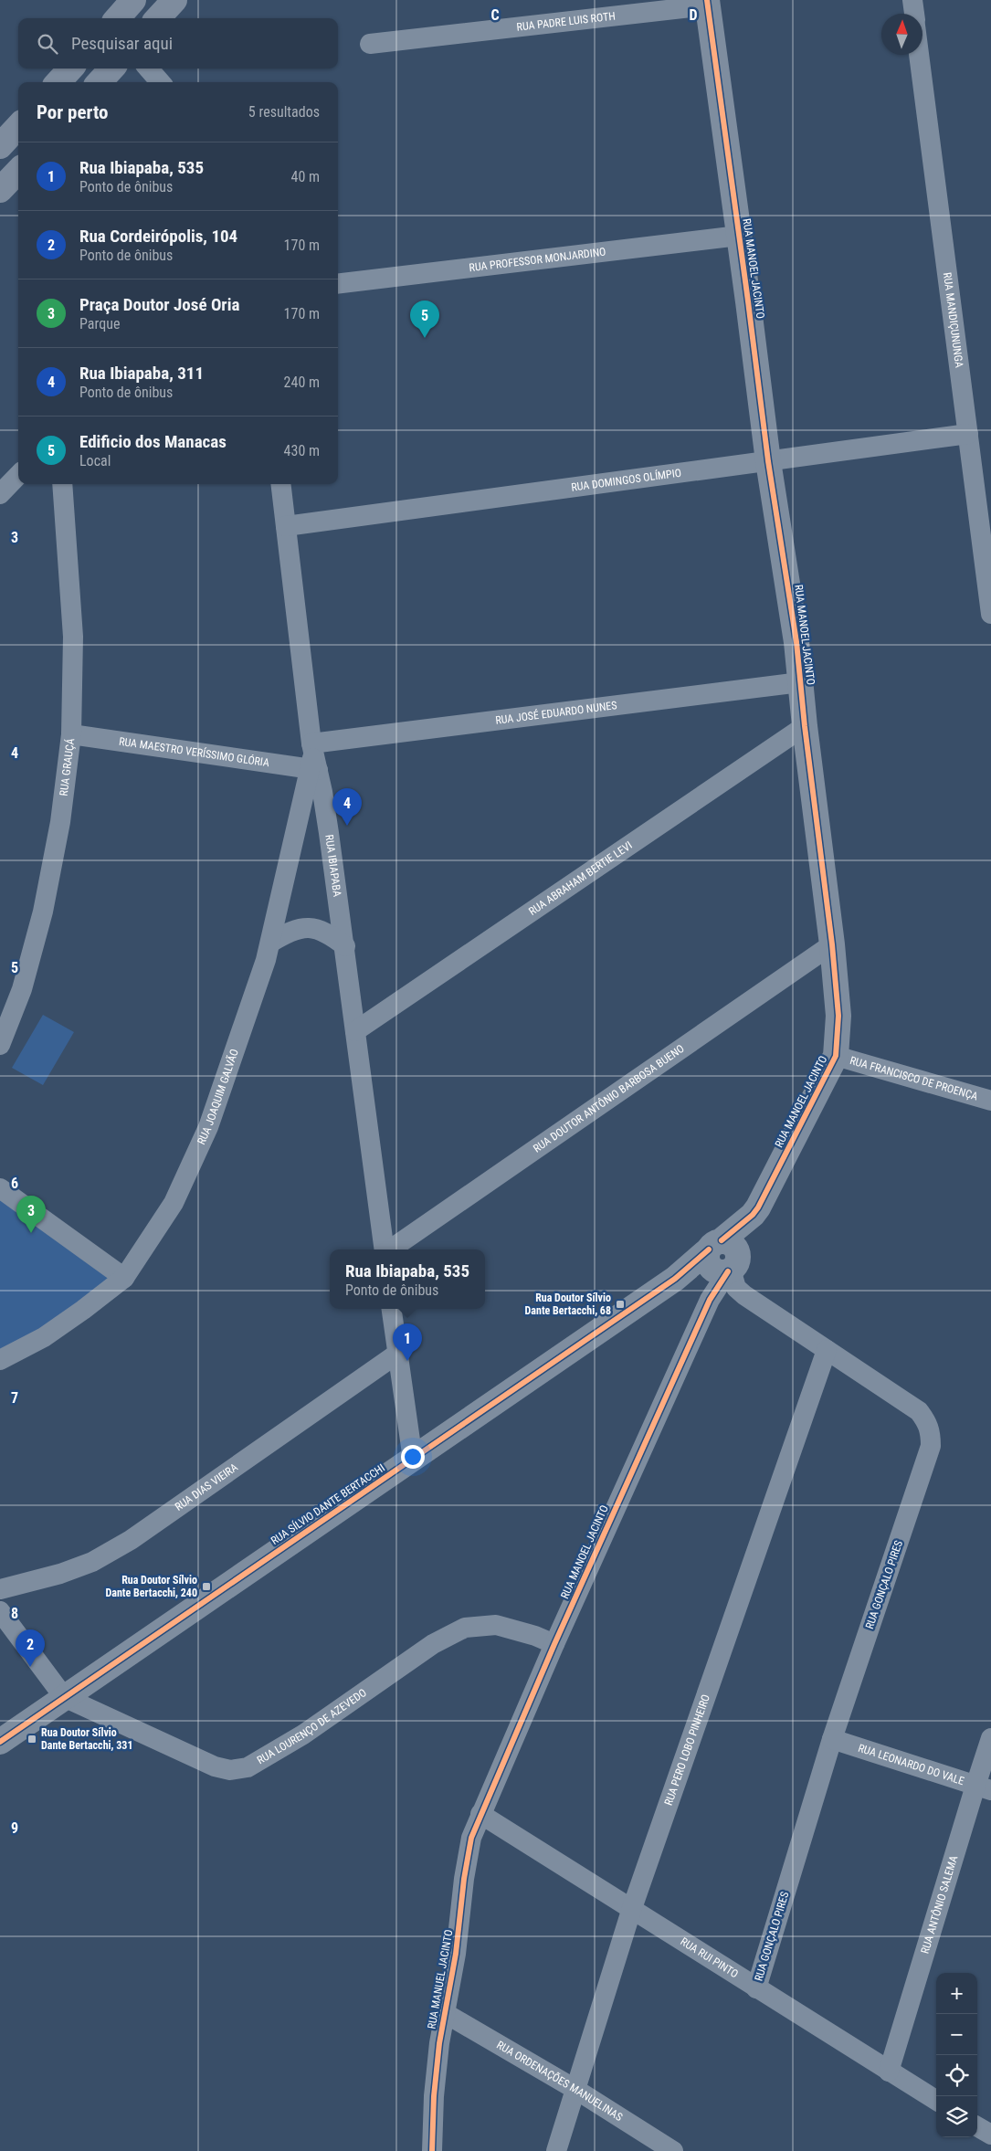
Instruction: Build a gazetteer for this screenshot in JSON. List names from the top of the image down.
{
  "streets": {
    "street": [
      "RUA PADRE LUIS ROTH",
      "RUA PROFESSOR MONJARDINO",
      "RUA MANOEL JACINTO",
      "RUA MANDIÇUNUNGA",
      "RUA DOMINGOS OLÍMPIO",
      "RUA JOSÉ EDUARDO NUNES",
      "RUA MAESTRO VERÍSSIMO GLÓRIA",
      "RUA GRAUÇÁ",
      "RUA IBIAPABA",
      "RUA ABRAHAM BERTIE LEVI",
      "RUA FRANCISCO DE PROENÇA",
      "RUA JOAQUIM GALVÃO",
      "RUA DOUTOR ANTÔNIO BARBOSA BUENO",
      "RUA DIAS VIEIRA",
      "RUA SÍLVIO DANTE BERTACCHI",
      "RUA GONÇALO PIRES",
      "RUA LOURENÇO DE AZEVEDO",
      "RUA PERO LOBO PINHEIRO",
      "RUA LEONARDO DO VALE",
      "RUA ANTÔNIO SALEMA",
      "RUA RUI PINTO",
      "RUA MANUEL JACINTO",
      "RUA ORDENAÇÕES MANUELINAS"
    ]
  },
  "crossings": [
    ["RUA PADRE LUIS ROTH", "RUA MANOEL JACINTO"],
    ["RUA PROFESSOR MONJARDINO", "RUA MANOEL JACINTO"],
    ["RUA MANOEL JACINTO", "RUA DOMINGOS OLÍMPIO"],
    ["RUA MANOEL JACINTO", "RUA JOSÉ EDUARDO NUNES"],
    ["RUA MANOEL JACINTO", "RUA ABRAHAM BERTIE LEVI"],
    ["RUA MANOEL JACINTO", "RUA FRANCISCO DE PROENÇA"],
    ["RUA MANOEL JACINTO", "RUA DOUTOR ANTÔNIO BARBOSA BUENO"],
    ["RUA MANOEL JACINTO", "RUA SÍLVIO DANTE BERTACCHI"],
    ["RUA MANOEL JACINTO", "RUA GONÇALO PIRES"],
    ["RUA MANOEL JACINTO", "RUA LOURENÇO DE AZEVEDO"],
    ["RUA MANOEL JACINTO", "RUA RUI PINTO"],
    ["RUA MANOEL JACINTO", "RUA MANUEL JACINTO"],
    ["RUA MANDIÇUNUNGA", "RUA DOMINGOS OLÍMPIO"],
    ["RUA DOMINGOS OLÍMPIO", "RUA IBIAPABA"],
    ["RUA JOSÉ EDUARDO NUNES", "RUA MAESTRO VERÍSSIMO GLÓRIA"],
    ["RUA JOSÉ EDUARDO NUNES", "RUA IBIAPABA"],
    ["RUA JOSÉ EDUARDO NUNES", "RUA JOAQUIM GALVÃO"],
    ["RUA MAESTRO VERÍSSIMO GLÓRIA", "RUA GRAUÇÁ"],
    ["RUA MAESTRO VERÍSSIMO GLÓRIA", "RUA IBIAPABA"],
    ["RUA MAESTRO VERÍSSIMO GLÓRIA", "RUA JOAQUIM GALVÃO"],
    ["RUA IBIAPABA", "RUA ABRAHAM BERTIE LEVI"],
    ["RUA IBIAPABA", "RUA JOAQUIM GALVÃO"],
    ["RUA SÍLVIO DANTE BERTACCHI", "RUA GONÇALO PIRES"],
    ["RUA SÍLVIO DANTE BERTACCHI", "RUA LOURENÇO DE AZEVEDO"],
    ["RUA GONÇALO PIRES", "RUA PERO LOBO PINHEIRO"],
    ["RUA GONÇALO PIRES", "RUA LEONARDO DO VALE"],
    ["RUA GONÇALO PIRES", "RUA RUI PINTO"],
    ["RUA PERO LOBO PINHEIRO", "RUA RUI PINTO"],
    ["RUA PERO LOBO PINHEIRO", "RUA ORDENAÇÕES MANUELINAS"],
    ["RUA LEONARDO DO VALE", "RUA ANTÔNIO SALEMA"],
    ["RUA ANTÔNIO SALEMA", "RUA RUI PINTO"],
    ["RUA RUI PINTO", "RUA MANUEL JACINTO"],
    ["RUA MANUEL JACINTO", "RUA ORDENAÇÕES MANUELINAS"]
  ],
  "places": {
    "transit": ["Rua Doutor Sílvio Dante Bertacchi, 68", "Rua Doutor Sílvio Dante Bertacchi, 240", "Rua Doutor Sílvio Dante Bertacchi, 331"]
  },
  "north": "top",
  "page": {
    "search": "Pesquisar aqui",
    "heading": ["Por perto", "5 resultados"],
    "list": [
      {
        "mark": "1",
        "name": "Rua Ibiapaba, 535",
        "note": "Ponto de ônibus",
        "value": "40 m"
      },
      {
        "mark": "2",
        "name": "Rua Cordeirópolis, 104",
        "note": "Ponto de ônibus",
        "value": "170 m"
      },
      {
        "mark": "3",
        "name": "Praça Doutor José Oria",
        "note": "Parque",
        "value": "170 m"
      },
      {
        "mark": "4",
        "name": "Rua Ibiapaba, 311",
        "note": "Ponto de ônibus",
        "value": "240 m"
      },
      {
        "mark": "5",
        "name": "Edificio dos Manacas",
        "note": "Local",
        "value": "430 m"
      }
    ],
    "pins": [
      "5",
      "4",
      "3",
      "1",
      "2"
    ],
    "popup": ["Rua Ibiapaba, 535", "Ponto de ônibus"],
    "map_buttons": ["+", "−"]
  },
  "grid": {
    "columns": ["C", "D"],
    "rows": [
      "3",
      "4",
      "5",
      "6",
      "7",
      "8",
      "9"
    ]
  }
}
